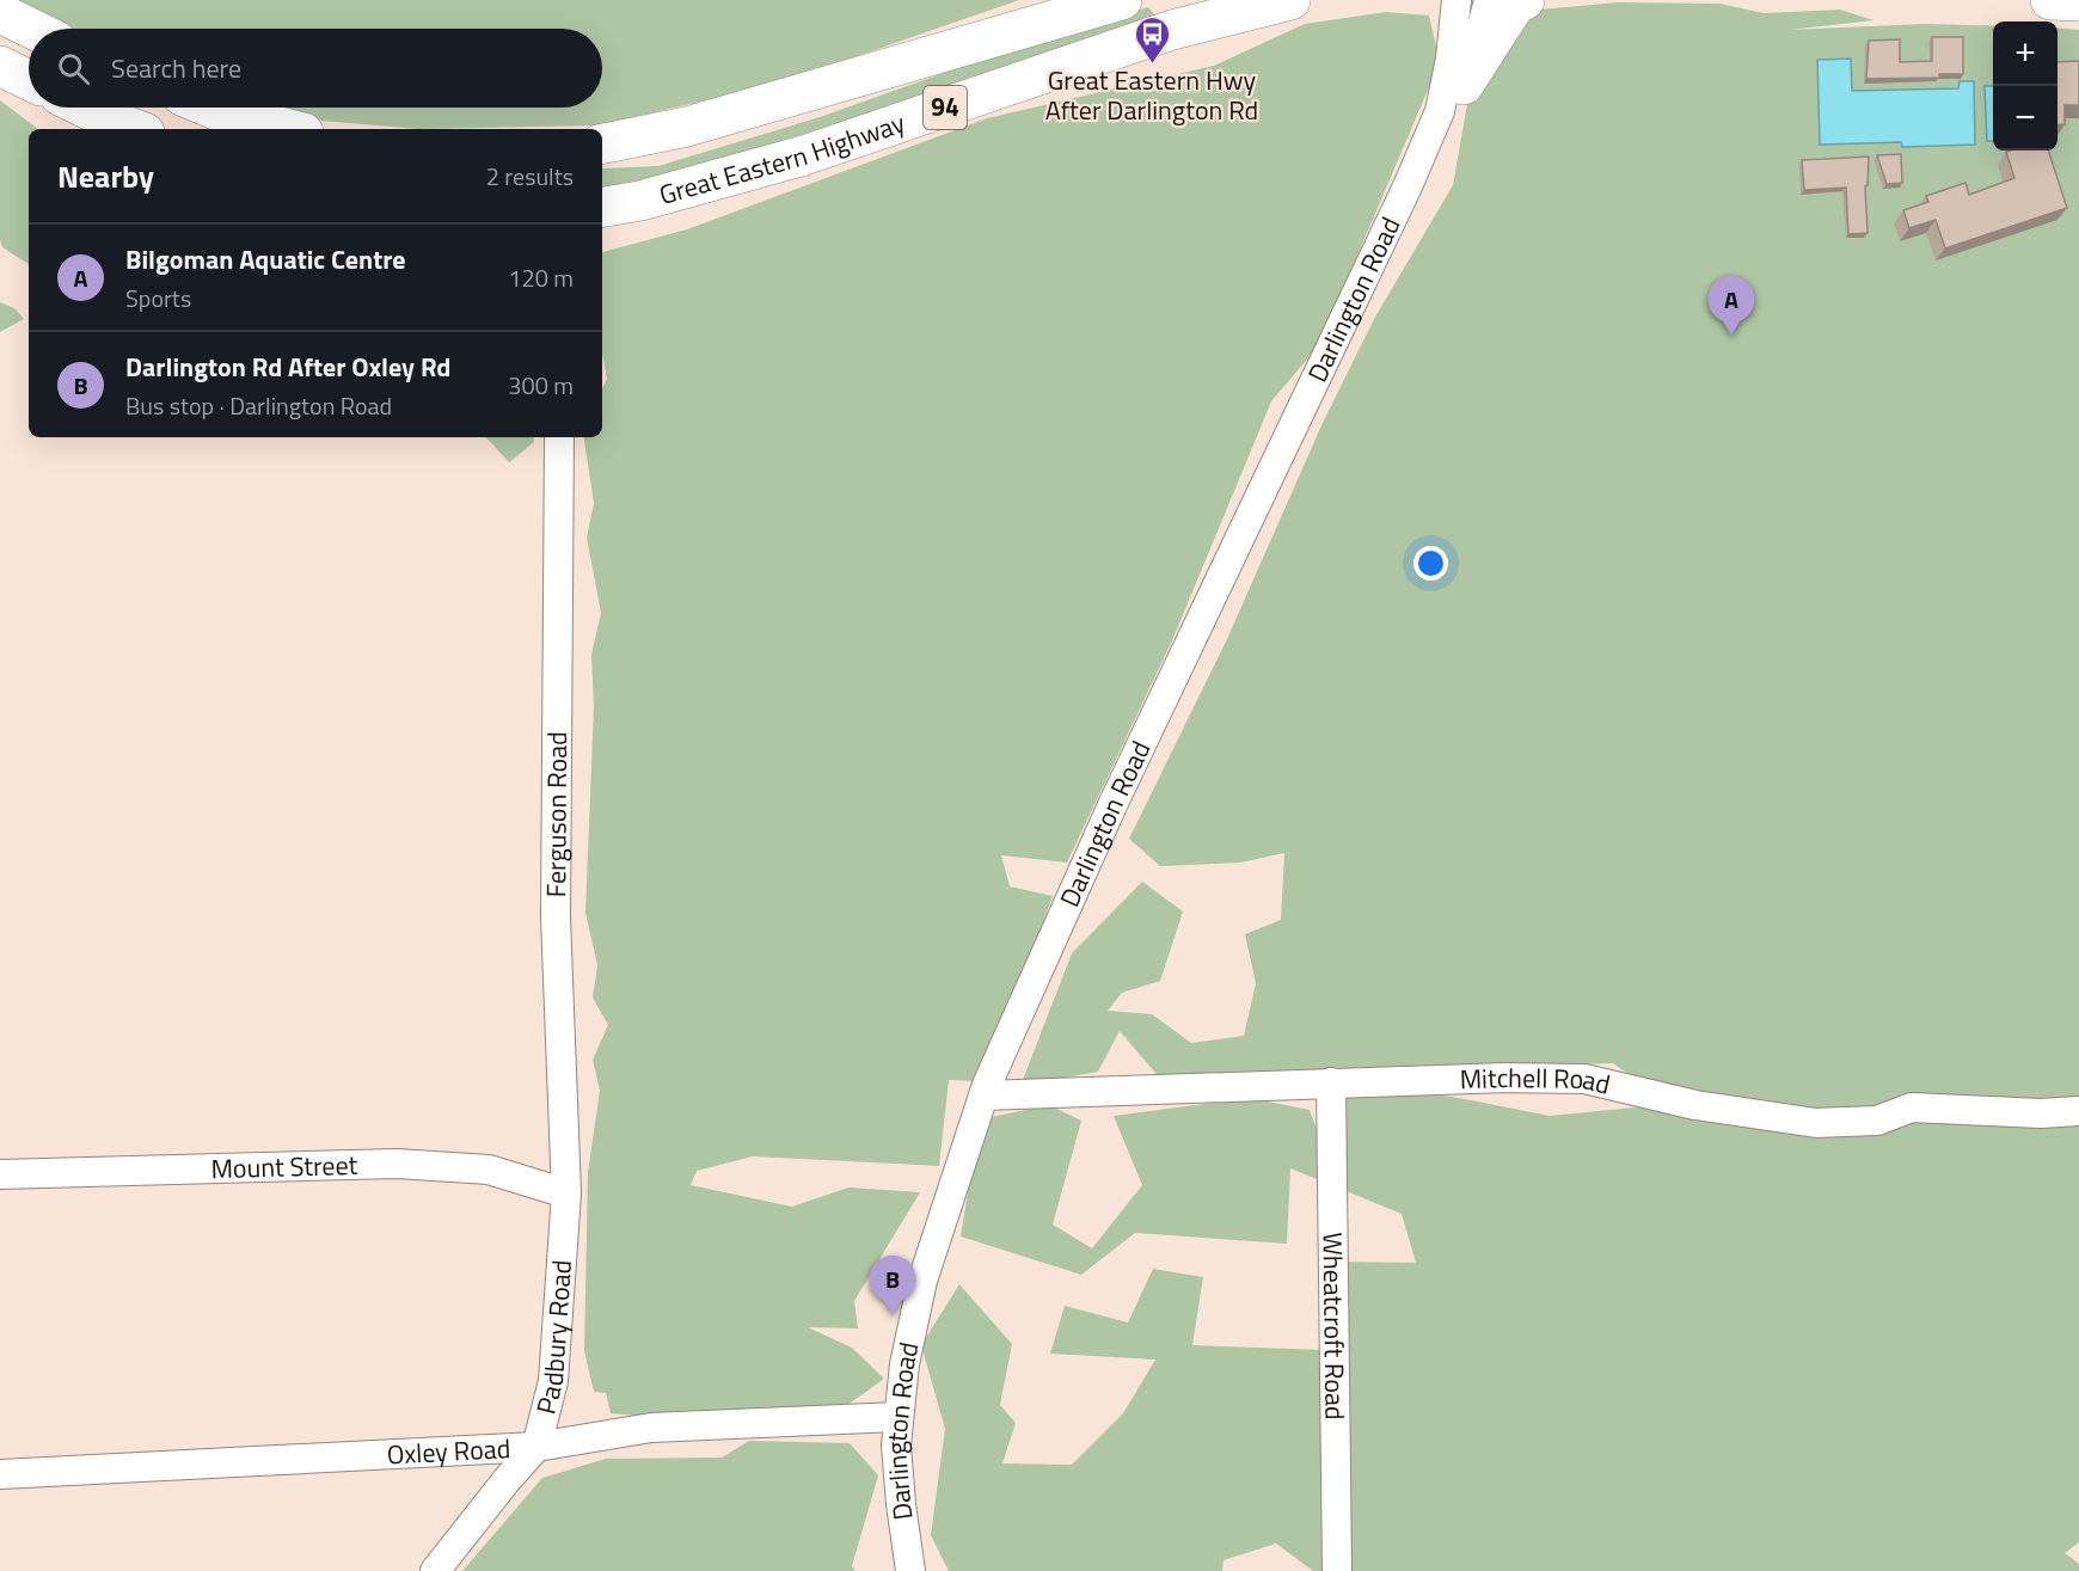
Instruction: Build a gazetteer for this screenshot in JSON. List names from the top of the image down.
{
  "streets": {
    "highway": ["94", "Great Eastern Highway"],
    "street": [
      "Darlington Road",
      "Ferguson Road",
      "Mitchell Road",
      "Mount Street",
      "Wheatcroft Road",
      "Padbury Road",
      "Oxley Road"
    ]
  },
  "crossings": [
    ["Darlington Road", "Mitchell Road"],
    ["Darlington Road", "Oxley Road"],
    ["Ferguson Road", "Mount Street"],
    ["Ferguson Road", "Padbury Road"],
    ["Mitchell Road", "Wheatcroft Road"],
    ["Mount Street", "Padbury Road"],
    ["Padbury Road", "Oxley Road"]
  ],
  "places": {
    "bus stop": ["Great Eastern Hwy After Darlington Rd"]
  },
  "page": {
    "map_buttons": ["+", "−"],
    "search": "Search here",
    "heading": ["Nearby", "2 results"],
    "list": [
      {
        "mark": "A",
        "name": "Bilgoman Aquatic Centre",
        "note": "Sports",
        "value": "120 m"
      },
      {
        "mark": "B",
        "name": "Darlington Rd After Oxley Rd",
        "note": "Bus stop · Darlington Road",
        "value": "300 m"
      }
    ],
    "pins": ["A", "B"]
  }
}
